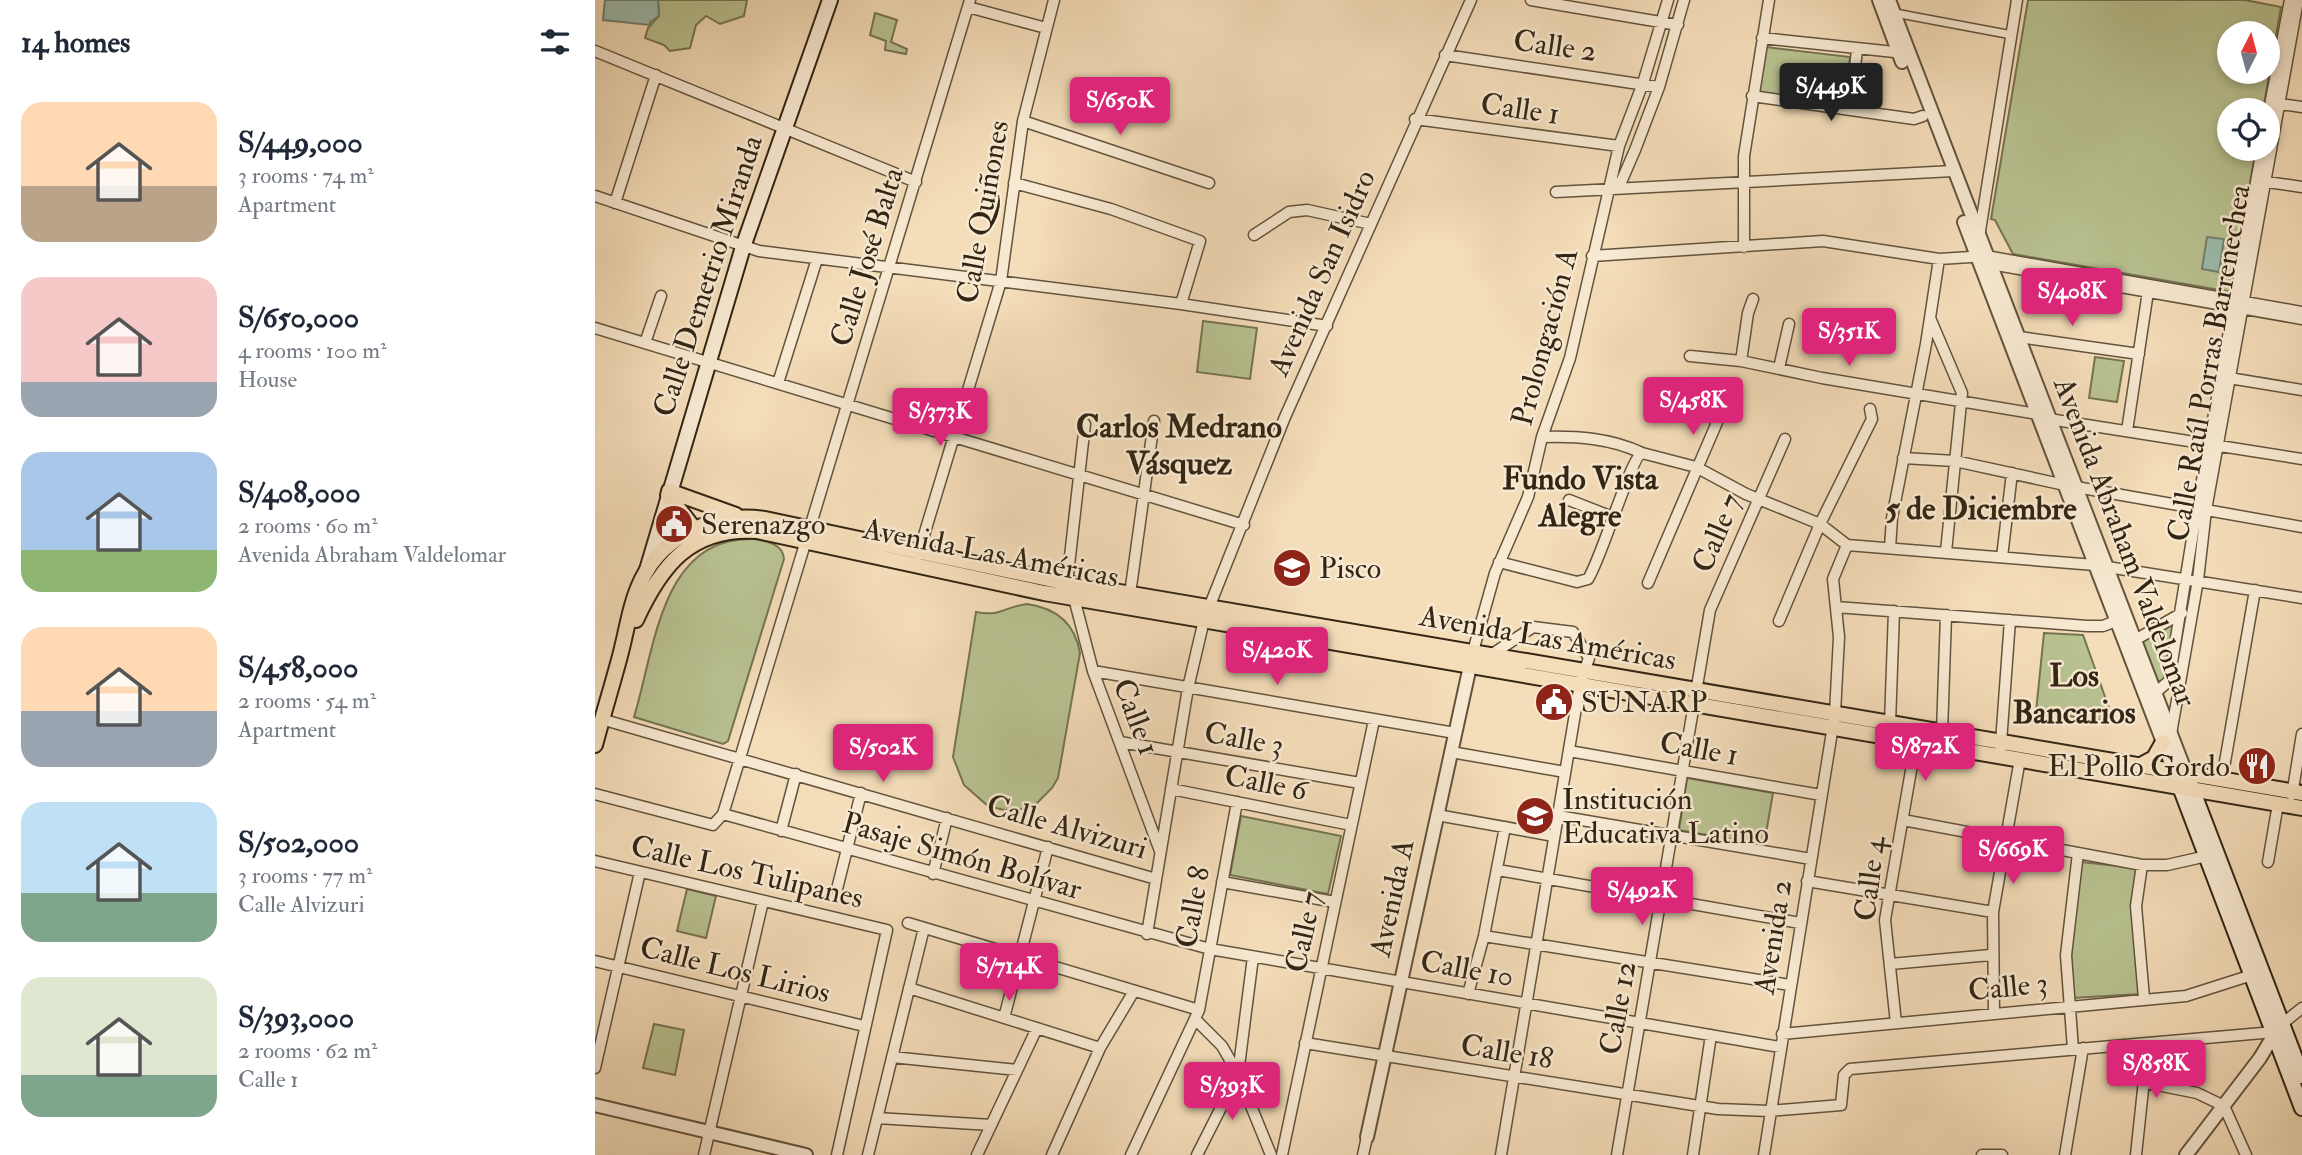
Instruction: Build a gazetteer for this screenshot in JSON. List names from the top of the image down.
{
  "streets": {
    "main road": ["Calle Demetrio Miranda", "Avenida Las Américas"],
    "street": [
      "Calle 2",
      "Calle 1",
      "Calle Quiñones",
      "Calle José Balta",
      "Avenida San Isidro",
      "Prolongación A",
      "Calle Raúl Porras Barrenechea",
      "Calle 7",
      "Avenida Abraham Valdelomar",
      "Calle 3",
      "Calle 6",
      "Calle Alvizuri",
      "Pasaje Simón Bolívar",
      "Calle Los Tulipanes",
      "Calle 4",
      "Avenida A",
      "Calle 8",
      "Avenida 2",
      "Calle 10",
      "Calle Los Lirios",
      "Calle 12",
      "Calle 18"
    ]
  },
  "crossings": [
    ["Calle 2", "Avenida San Isidro"],
    ["Calle 2", "Prolongación A"],
    ["Calle 1", "Avenida San Isidro"],
    ["Calle 1", "Prolongación A"],
    ["Calle 1", "Avenida Las Américas"],
    ["Calle 1", "Calle 3"],
    ["Calle 1", "Avenida 2"],
    ["Calle 1", "Calle 12"],
    ["Calle Quiñones", "Avenida Las Américas"],
    ["Calle José Balta", "Avenida Las Américas"],
    ["Calle José Balta", "Calle Alvizuri"],
    ["Avenida San Isidro", "Avenida Las Américas"],
    ["Avenida San Isidro", "Calle 3"],
    ["Avenida San Isidro", "Calle 6"],
    ["Avenida San Isidro", "Calle Alvizuri"],
    ["Avenida San Isidro", "Pasaje Simón Bolívar"],
    ["Avenida San Isidro", "Calle 10"],
    ["Calle Demetrio Miranda", "Avenida Las Américas"],
    ["Prolongación A", "Avenida Las Américas"],
    ["Prolongación A", "Avenida A"],
    ["Calle Raúl Porras Barrenechea", "Avenida Abraham Valdelomar"],
    ["Calle 7", "Avenida Las Américas"],
    ["Calle 7", "Calle 3"],
    ["Calle 7", "Calle 6"],
    ["Calle 7", "Calle 10"],
    ["Calle 7", "Calle 12"],
    ["Calle 7", "Calle 18"],
    ["Avenida Abraham Valdelomar", "Avenida Las Américas"],
    ["Avenida Las Américas", "Calle 4"],
    ["Avenida Las Américas", "Avenida A"],
    ["Avenida Las Américas", "Avenida 2"],
    ["Avenida Las Américas", "Calle 12"],
    ["Calle 3", "Calle 4"],
    ["Calle 3", "Avenida 2"],
    ["Calle 6", "Calle 8"],
    ["Pasaje Simón Bolívar", "Calle 10"],
    ["Calle Los Tulipanes", "Calle Los Lirios"],
    ["Calle 4", "Avenida 2"],
    ["Calle 4", "Calle 12"],
    ["Avenida A", "Calle 10"],
    ["Avenida A", "Calle 18"],
    ["Calle 8", "Calle 10"],
    ["Avenida 2", "Calle 10"],
    ["Avenida 2", "Calle 18"],
    ["Calle 10", "Calle 12"],
    ["Calle 12", "Calle 18"]
  ],
  "districts": [
    "Carlos Medrano Vásquez",
    "Fundo Vista Alegre",
    "5 de Diciembre",
    "Los Bancarios"
  ],
  "places": {
    "public building": ["Serenazgo", "SUNARP"],
    "school or university": ["Pisco", "Institución Educativa Latino"],
    "restaurant": ["El Pollo Gordo"]
  },
  "north": "top",
  "page": {
    "heading": "14 homes",
    "price": [
      "S/449K",
      "S/650K",
      "S/408K",
      "S/351K",
      "S/458K",
      "S/373K",
      "S/420K",
      "S/872K",
      "S/502K",
      "S/669K",
      "S/492K",
      "S/714K",
      "S/858K",
      "S/393K"
    ],
    "list": [
      {
        "name": "S/449,000",
        "note": "3 rooms · 74 m² · Apartment"
      },
      {
        "name": "S/650,000",
        "note": "4 rooms · 100 m² · House"
      },
      {
        "name": "S/408,000",
        "note": "2 rooms · 60 m² · Avenida Abraham Valdelomar"
      },
      {
        "name": "S/458,000",
        "note": "2 rooms · 54 m² · Apartment"
      },
      {
        "name": "S/502,000",
        "note": "3 rooms · 77 m² · Calle Alvizuri"
      },
      {
        "name": "S/393,000",
        "note": "2 rooms · 62 m² · Calle 1"
      }
    ]
  }
}
